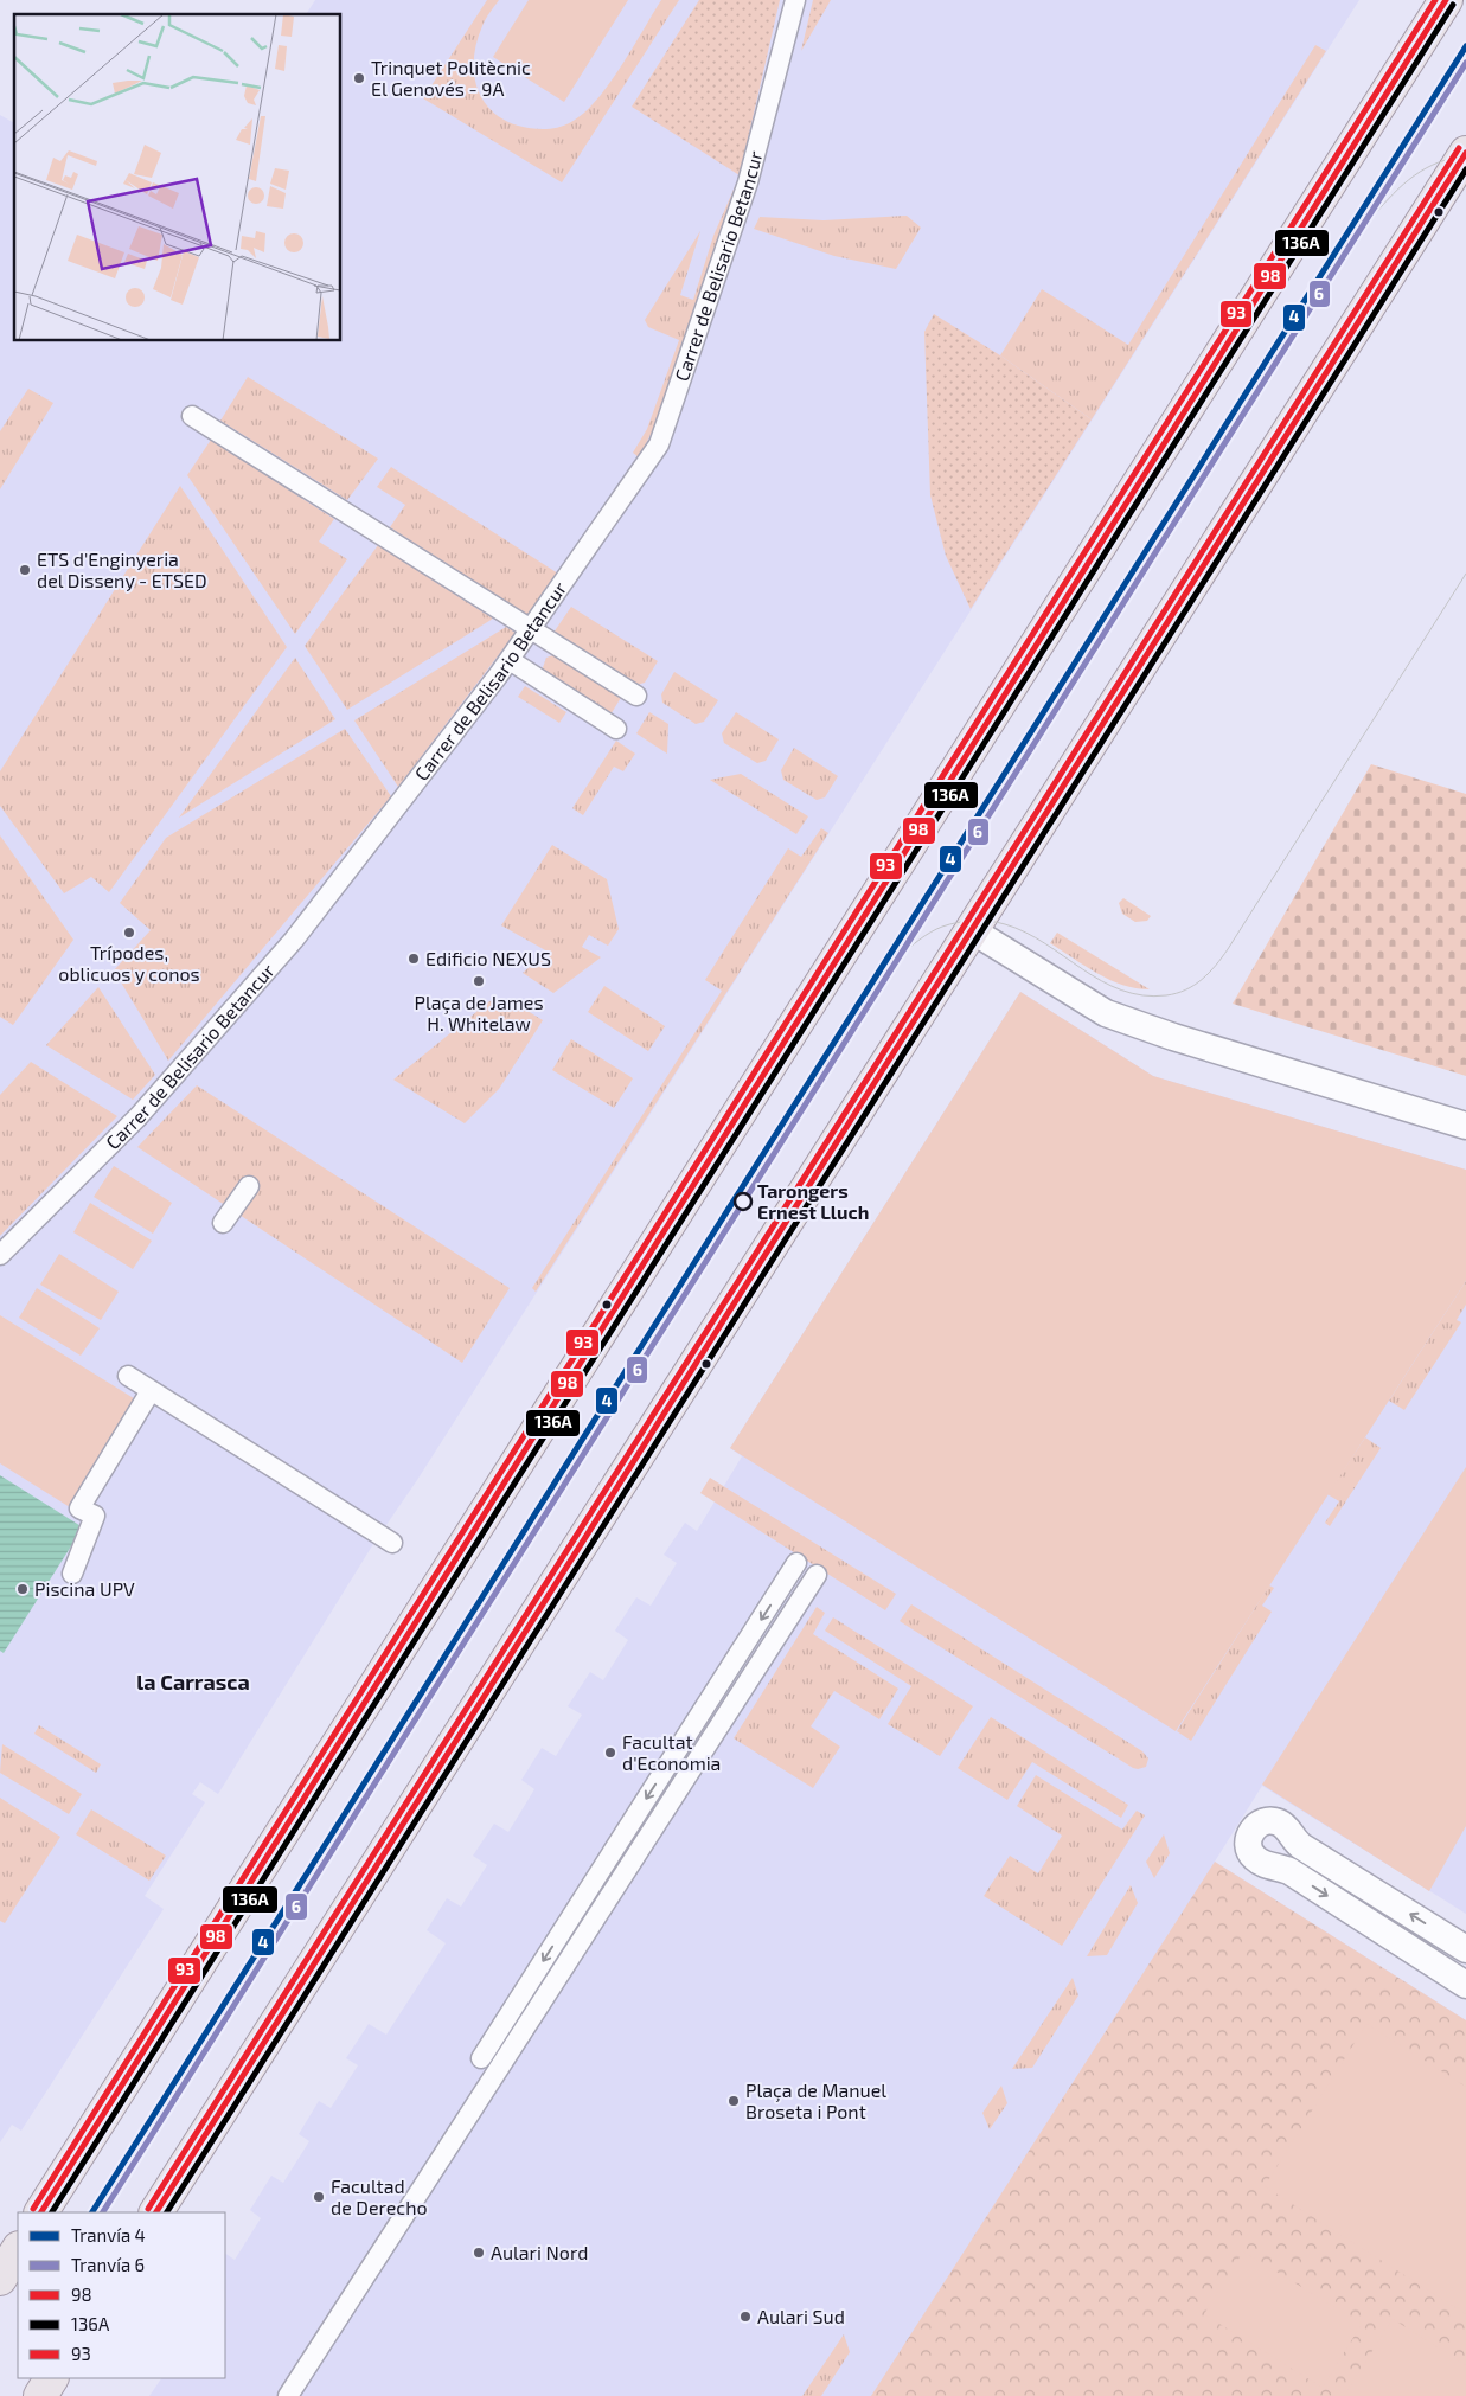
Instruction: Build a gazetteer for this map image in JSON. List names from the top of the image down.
{
  "streets": {
    "street": ["Carrer de Belisario Betancur"]
  },
  "districts": ["la Carrasca"],
  "places": [
    "Trinquet Politècnic El Genovés - 9A",
    "ETS d'Enginyeria del Disseny - ETSED",
    "Trípodes, oblicuos y conos",
    "Edificio NEXUS",
    "Plaça de James H. Whitelaw",
    "Tarongers Ernest Lluch",
    "Piscina UPV",
    "Facultat d'Economia",
    "Plaça de Manuel Broseta i Pont",
    "Facultad de Derecho",
    "Aulari Nord",
    "Aulari Sud"
  ],
  "lines": [
    "transit line 98",
    "transit line 93",
    "transit line 136A",
    "tram line 4",
    "tram line 6"
  ],
  "legend": [
    "Tranvía 4",
    "Tranvía 6",
    "98",
    "136A",
    "93"
  ]
}
